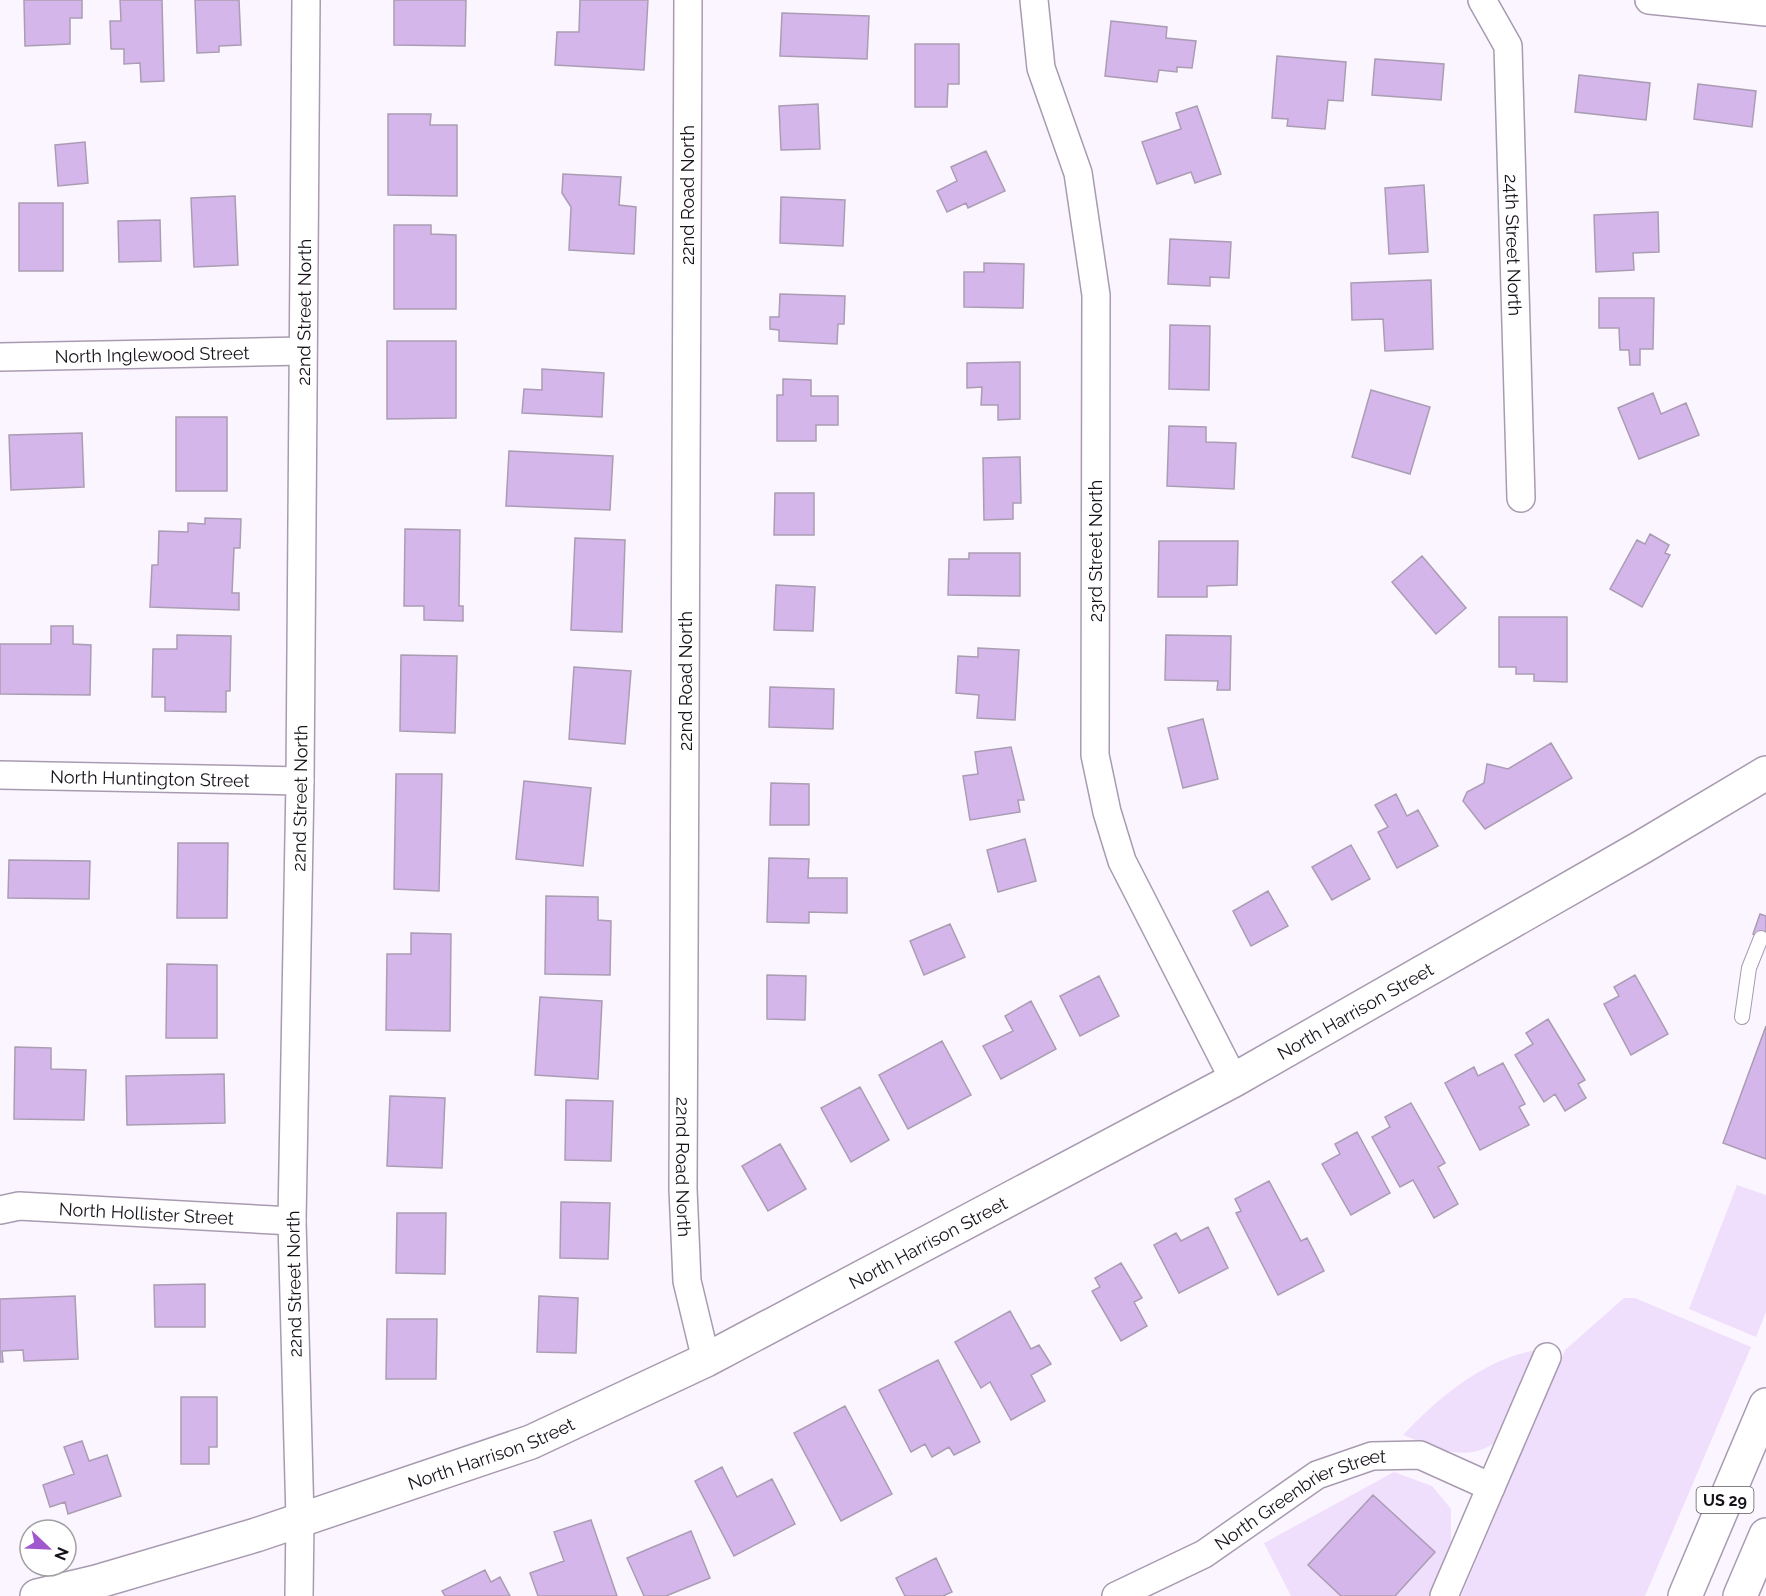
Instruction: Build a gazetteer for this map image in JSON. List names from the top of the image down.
{
  "streets": {
    "street": [
      "22nd Road North",
      "24th Street North",
      "22nd Street North",
      "North Inglewood Street",
      "23rd Street North",
      "North Huntington Street",
      "North Harrison Street",
      "North Hollister Street",
      "US 29",
      "North Greenbrier Street"
    ]
  },
  "crossings": [
    ["22nd Road North", "North Harrison Street"],
    ["22nd Street North", "North Inglewood Street"],
    ["22nd Street North", "North Huntington Street"],
    ["22nd Street North", "North Harrison Street"],
    ["22nd Street North", "North Hollister Street"],
    ["23rd Street North", "North Harrison Street"]
  ],
  "north": "bottom right"
}
